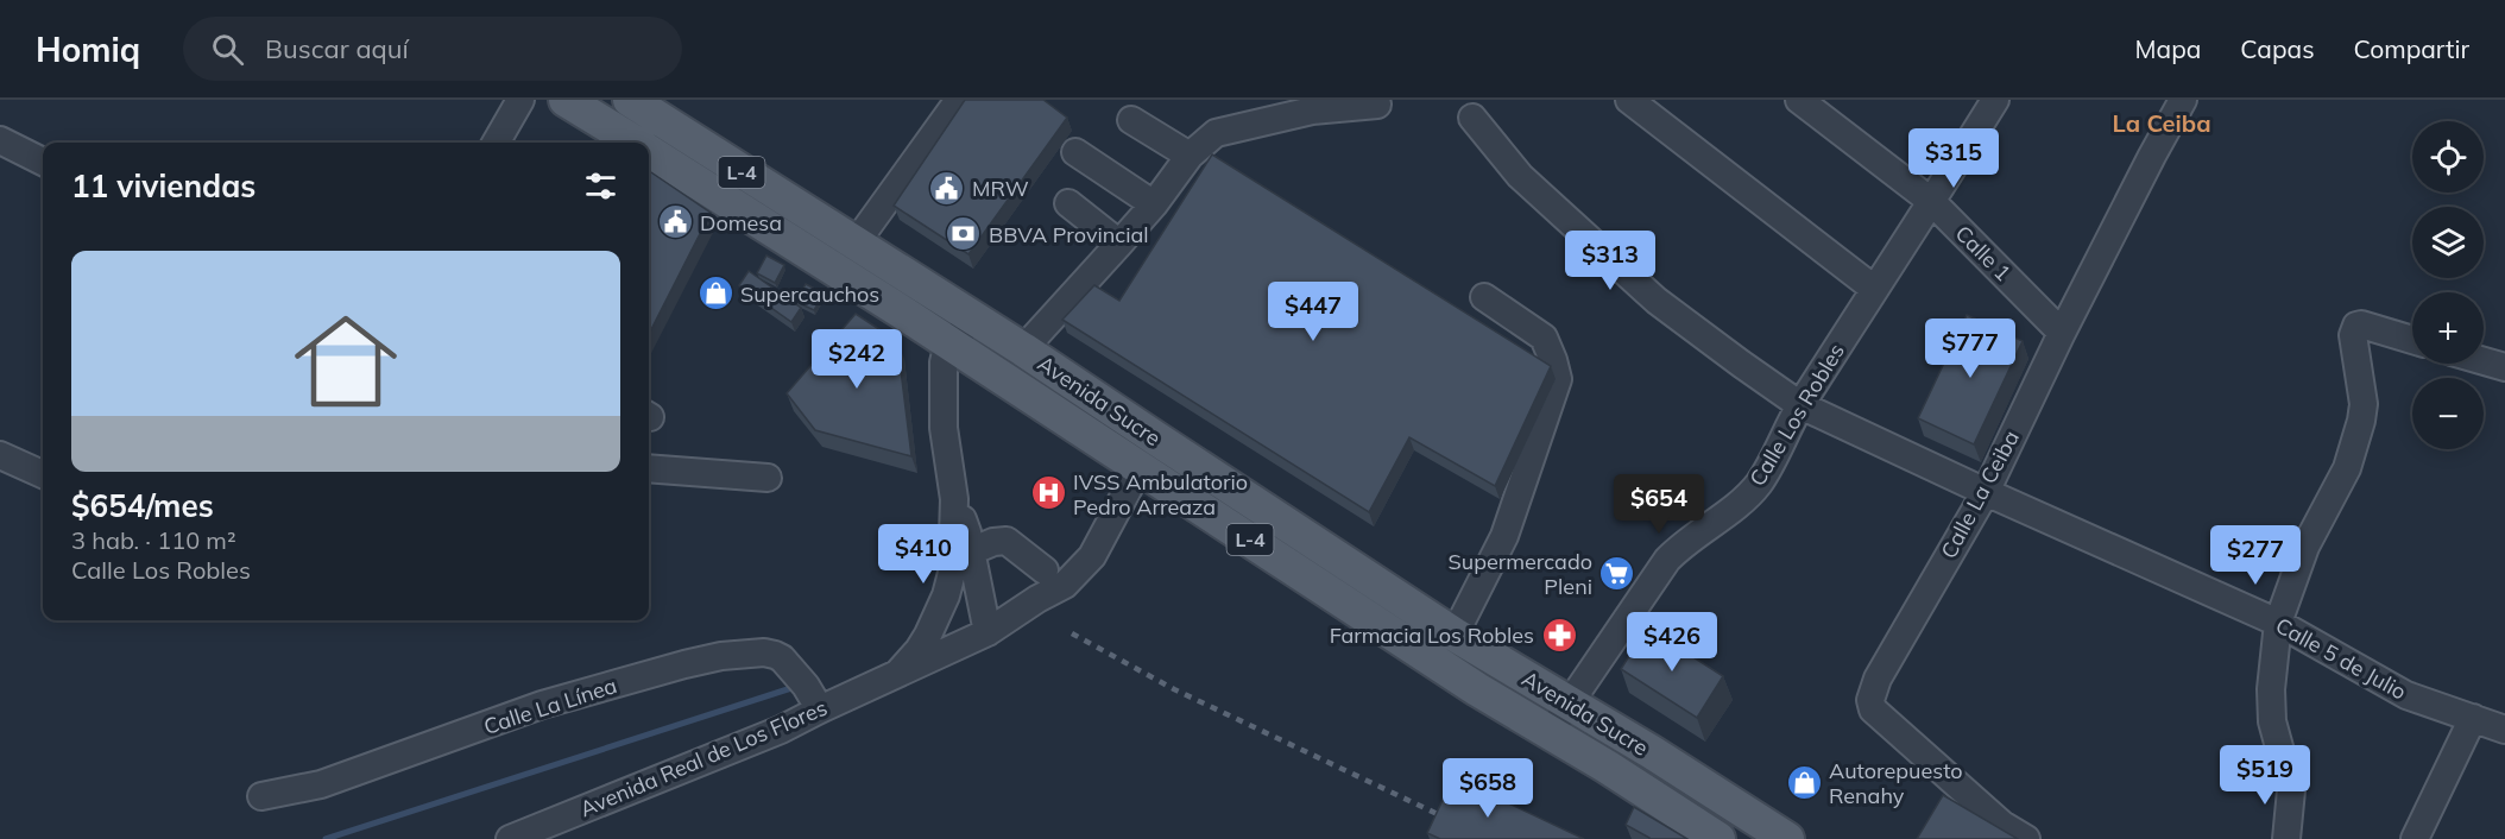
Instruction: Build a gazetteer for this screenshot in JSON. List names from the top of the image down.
{
  "streets": {
    "main road": ["L-4", "Avenida Sucre"],
    "street": [
      "Calle 1",
      "Calle Los Robles",
      "Calle La Ceiba",
      "Calle 5 de Julio",
      "Calle La Línea",
      "Avenida Real de Los Flores"
    ]
  },
  "crossings": [
    ["Calle 1", "Calle Los Robles"],
    ["Calle 1", "Calle La Ceiba"],
    ["Avenida Sucre", "Calle Los Robles"],
    ["Avenida Sucre", "Avenida Real de Los Flores"],
    ["Calle Los Robles", "Calle 5 de Julio"],
    ["Calle La Ceiba", "Calle 5 de Julio"],
    ["Calle La Línea", "Avenida Real de Los Flores"]
  ],
  "districts": ["La Ceiba"],
  "places": {
    "public building": ["MRW", "Domesa"],
    "bank": ["BBVA Provincial"],
    "shop": ["Supercauchos", "Autorepuesto Renahy"],
    "hospital": ["IVSS Ambulatorio Pedro Arreaza"],
    "supermarket": ["Supermercado Pleni"],
    "pharmacy": ["Farmacia Los Robles"]
  },
  "page": {
    "header": "Homiq",
    "search": "Buscar aquí",
    "nav": ["Mapa", "Capas", "Compartir"],
    "map_buttons": ["+", "−"],
    "price": [
      "$315",
      "$313",
      "$447",
      "$777",
      "$242",
      "$654",
      "$410",
      "$277",
      "$426",
      "$519",
      "$658"
    ],
    "heading": "11 viviendas",
    "list": [
      {
        "name": "$654/mes",
        "note": "3 hab. · 110 m² · Calle Los Robles"
      }
    ]
  }
}
